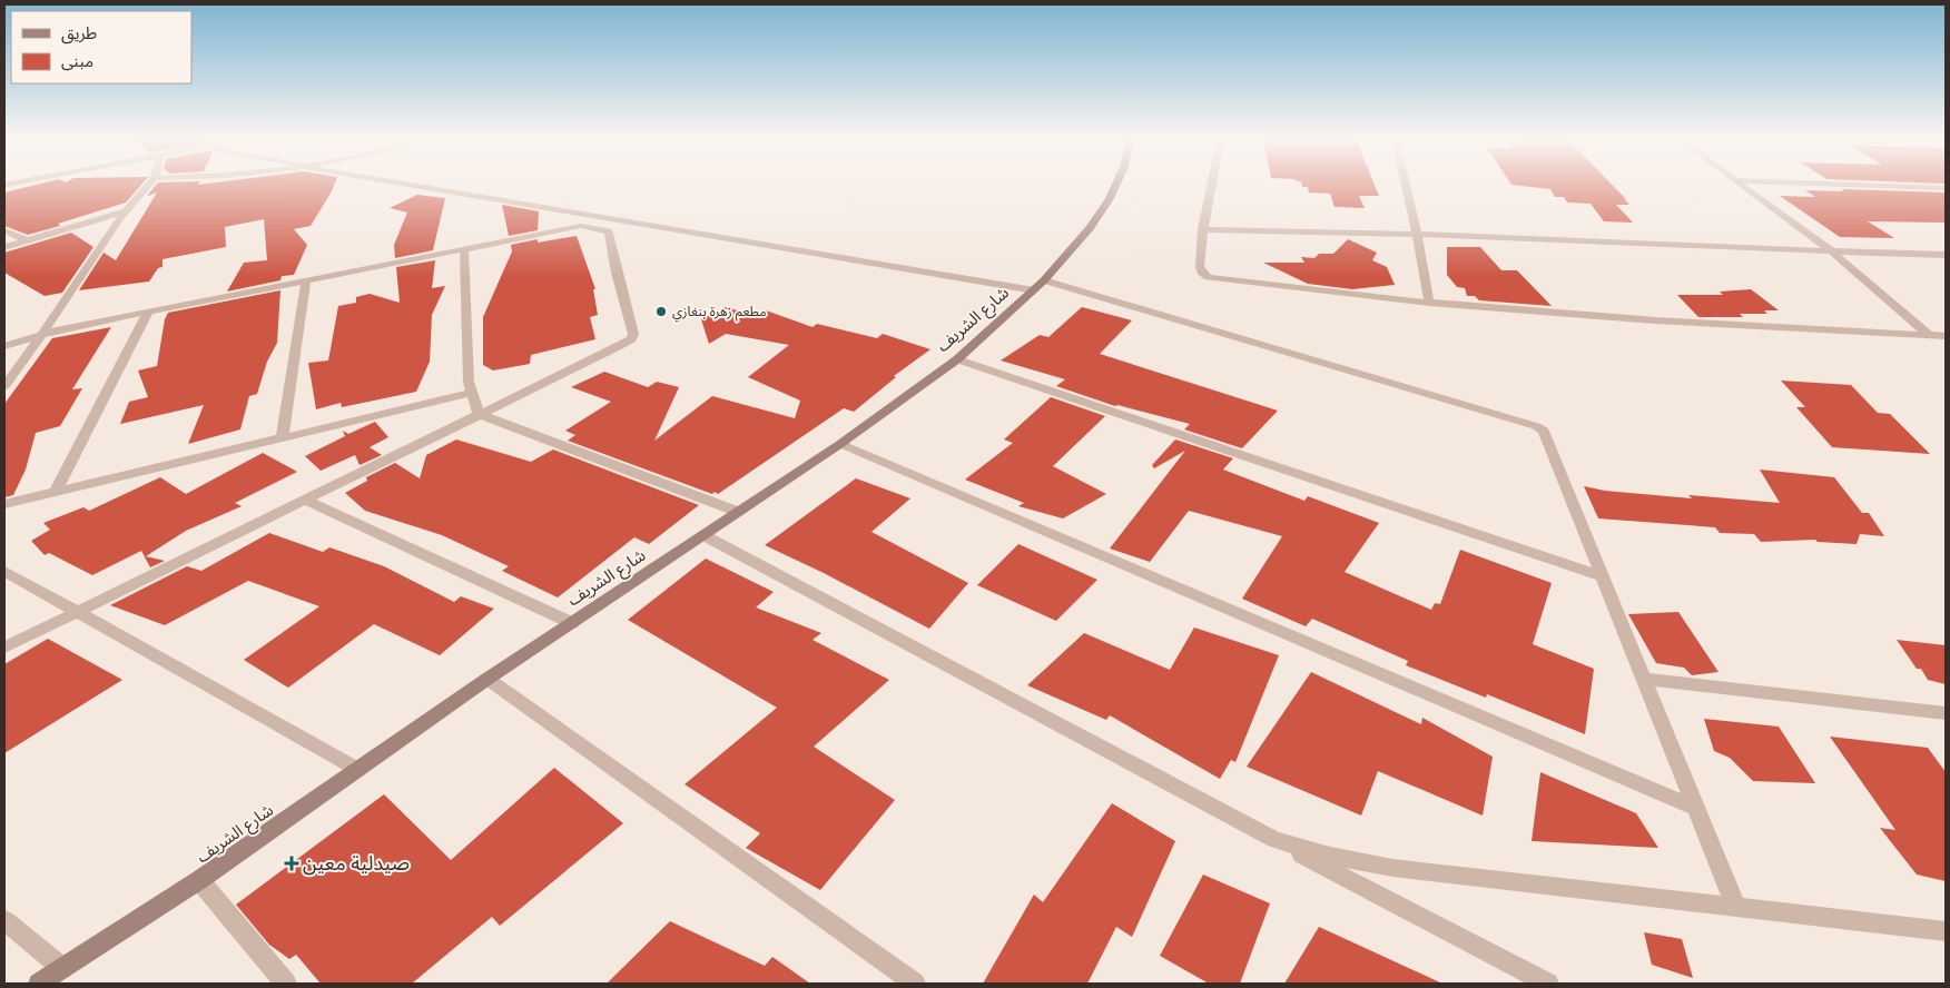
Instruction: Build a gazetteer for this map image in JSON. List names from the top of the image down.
{
  "streets": {
    "main road": ["شارع الشريف"]
  },
  "places": {
    "other": ["مطعم زهرة بنغازي"],
    "health": ["صيدلية معين"]
  },
  "legend": ["طريق", "مبنى"]
}
